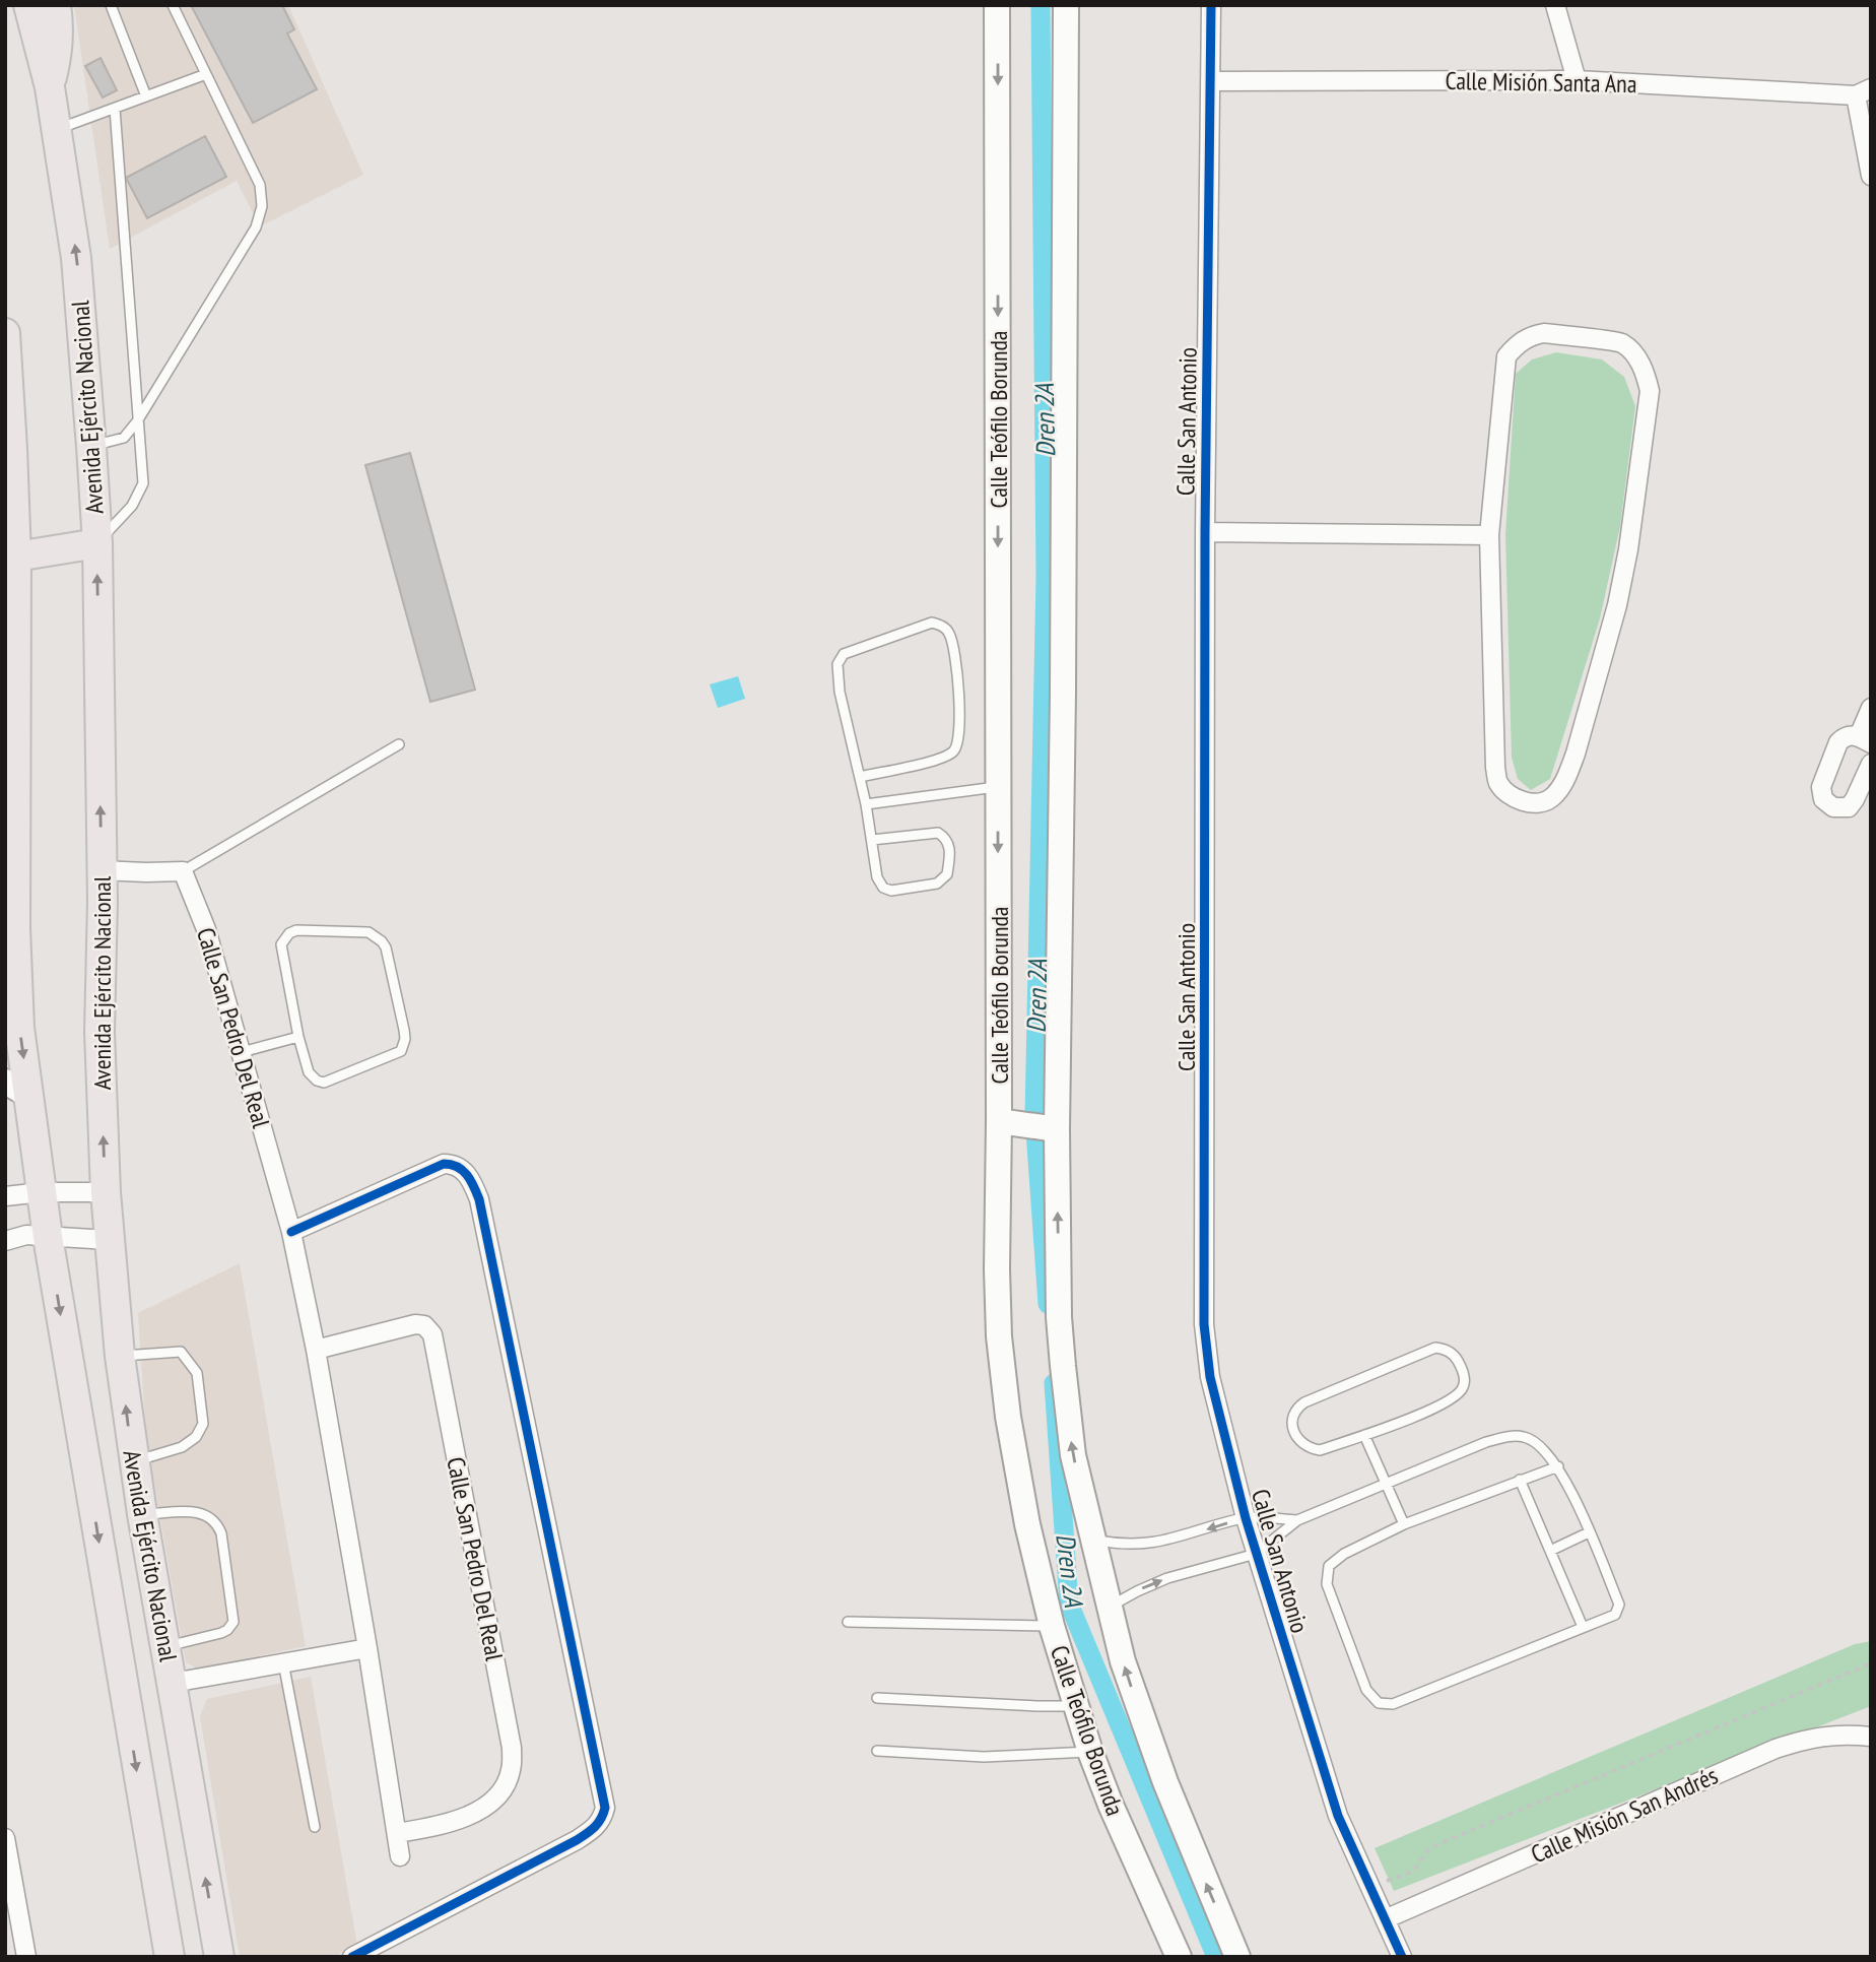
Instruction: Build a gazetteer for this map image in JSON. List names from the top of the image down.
{
  "streets": {
    "main road": ["Avenida Ejército Nacional", "Calle Teófilo Borunda"],
    "street": [
      "Calle Misión Santa Ana",
      "Calle San Antonio",
      "Calle San Pedro Del Real",
      "Calle Misión San Andrés"
    ]
  },
  "crossings": [
    ["Calle Misión Santa Ana", "Calle San Antonio"],
    ["Calle San Antonio", "Calle Misión San Andrés"]
  ],
  "water": ["Dren 2A"]
}
